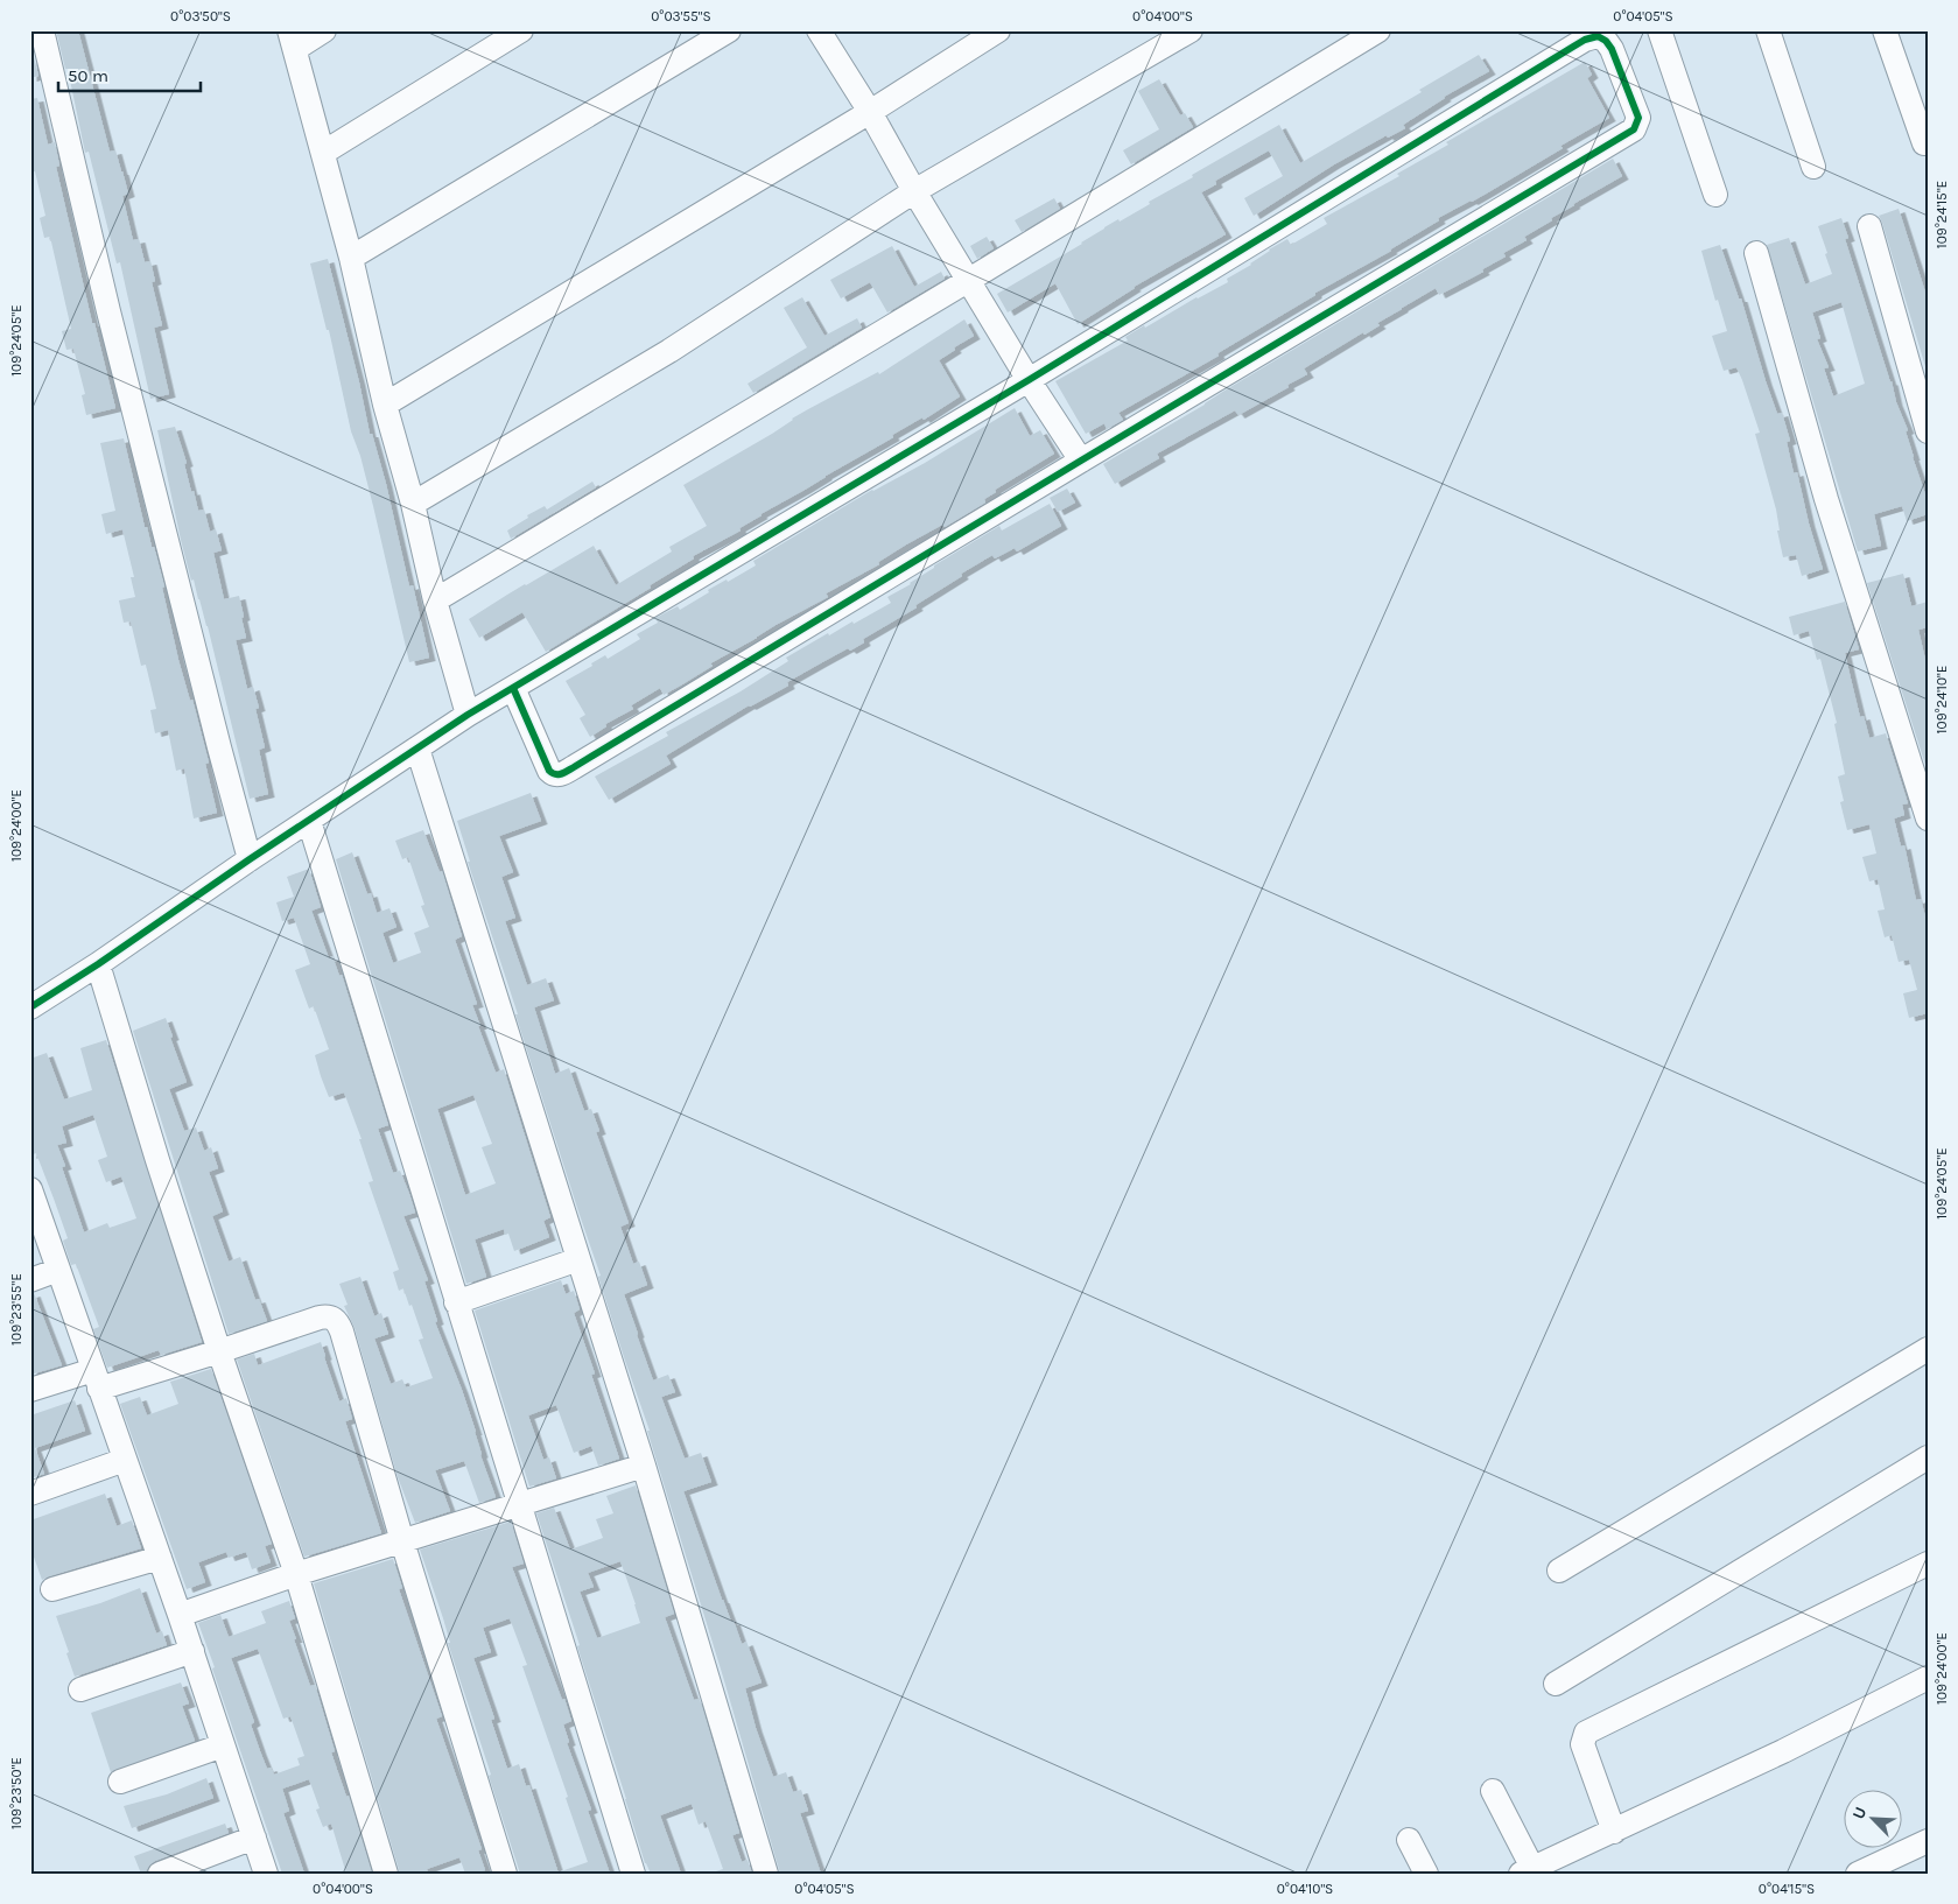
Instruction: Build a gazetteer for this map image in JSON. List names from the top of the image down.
{
  "scale_bar": "50 m",
  "north": "top left",
  "coordinates": [
    "0°03'50\"S",
    "0°03'55\"S",
    "0°04'00\"S",
    "0°04'05\"S",
    "109°24'15\"E",
    "109°24'05\"E",
    "109°24'10\"E",
    "109°24'00\"E",
    "109°23'55\"E",
    "109°23'50\"E",
    "0°04'10\"S",
    "0°04'15\"S"
  ]
}
